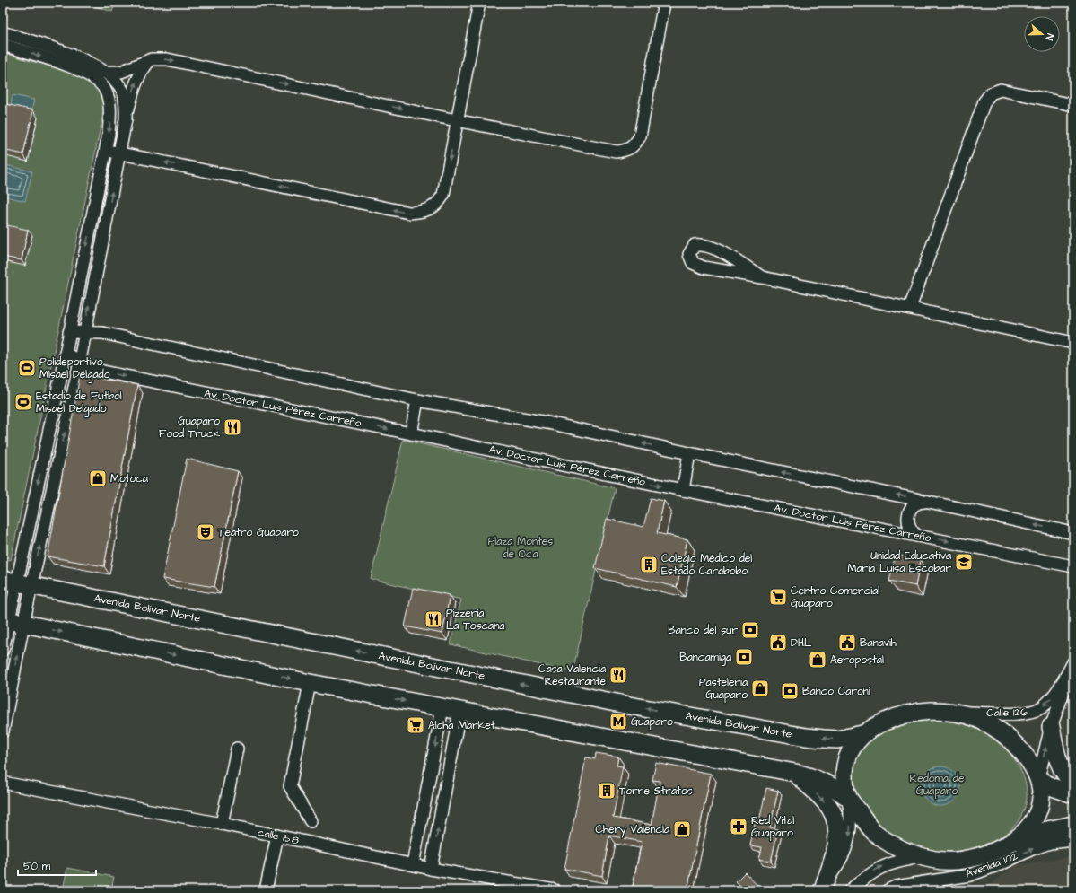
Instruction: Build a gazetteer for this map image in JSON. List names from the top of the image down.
{
  "streets": {
    "main road": ["Avenida Bolívar Norte"],
    "street": [
      "Av. Doctor Luis Pérez Carreño",
      "Calle 126",
      "calle 158",
      "Avenida 102"
    ]
  },
  "one_way": ["Calle 126", "Avenida 102"],
  "parks": ["Plaza Montes de Oca", "Redoma de Guaparo"],
  "places": {
    "sports": ["Polideportivo Misael Delgado", "Estadio de Futbol Misael Delgado"],
    "restaurant": ["Guaparo Food Truck", "Pizzería La Toscana", "Casa Valencia Restaurante"],
    "shop": [
      "Motoca",
      "Aeropostal",
      "Pastelería Guaparo",
      "Chery Valencia"
    ],
    "theatre": ["Teatro Guaparo"],
    "school or university": ["Unidad Educativa María Luisa Escobar"],
    "building": ["Colegio Médico del Estado Carabobo", "Torre Stratos"],
    "supermarket": ["Centro Comercial Guaparo", "Aloha Market"],
    "bank": ["Banco del sur", "Bancamiga", "Banco Caroní"],
    "public building": ["DHL", "Banavih"],
    "metro station": ["Guaparo"],
    "pharmacy": ["Red Vital Guaparo"]
  },
  "scale_bar": "50 m",
  "north": "right"
}
